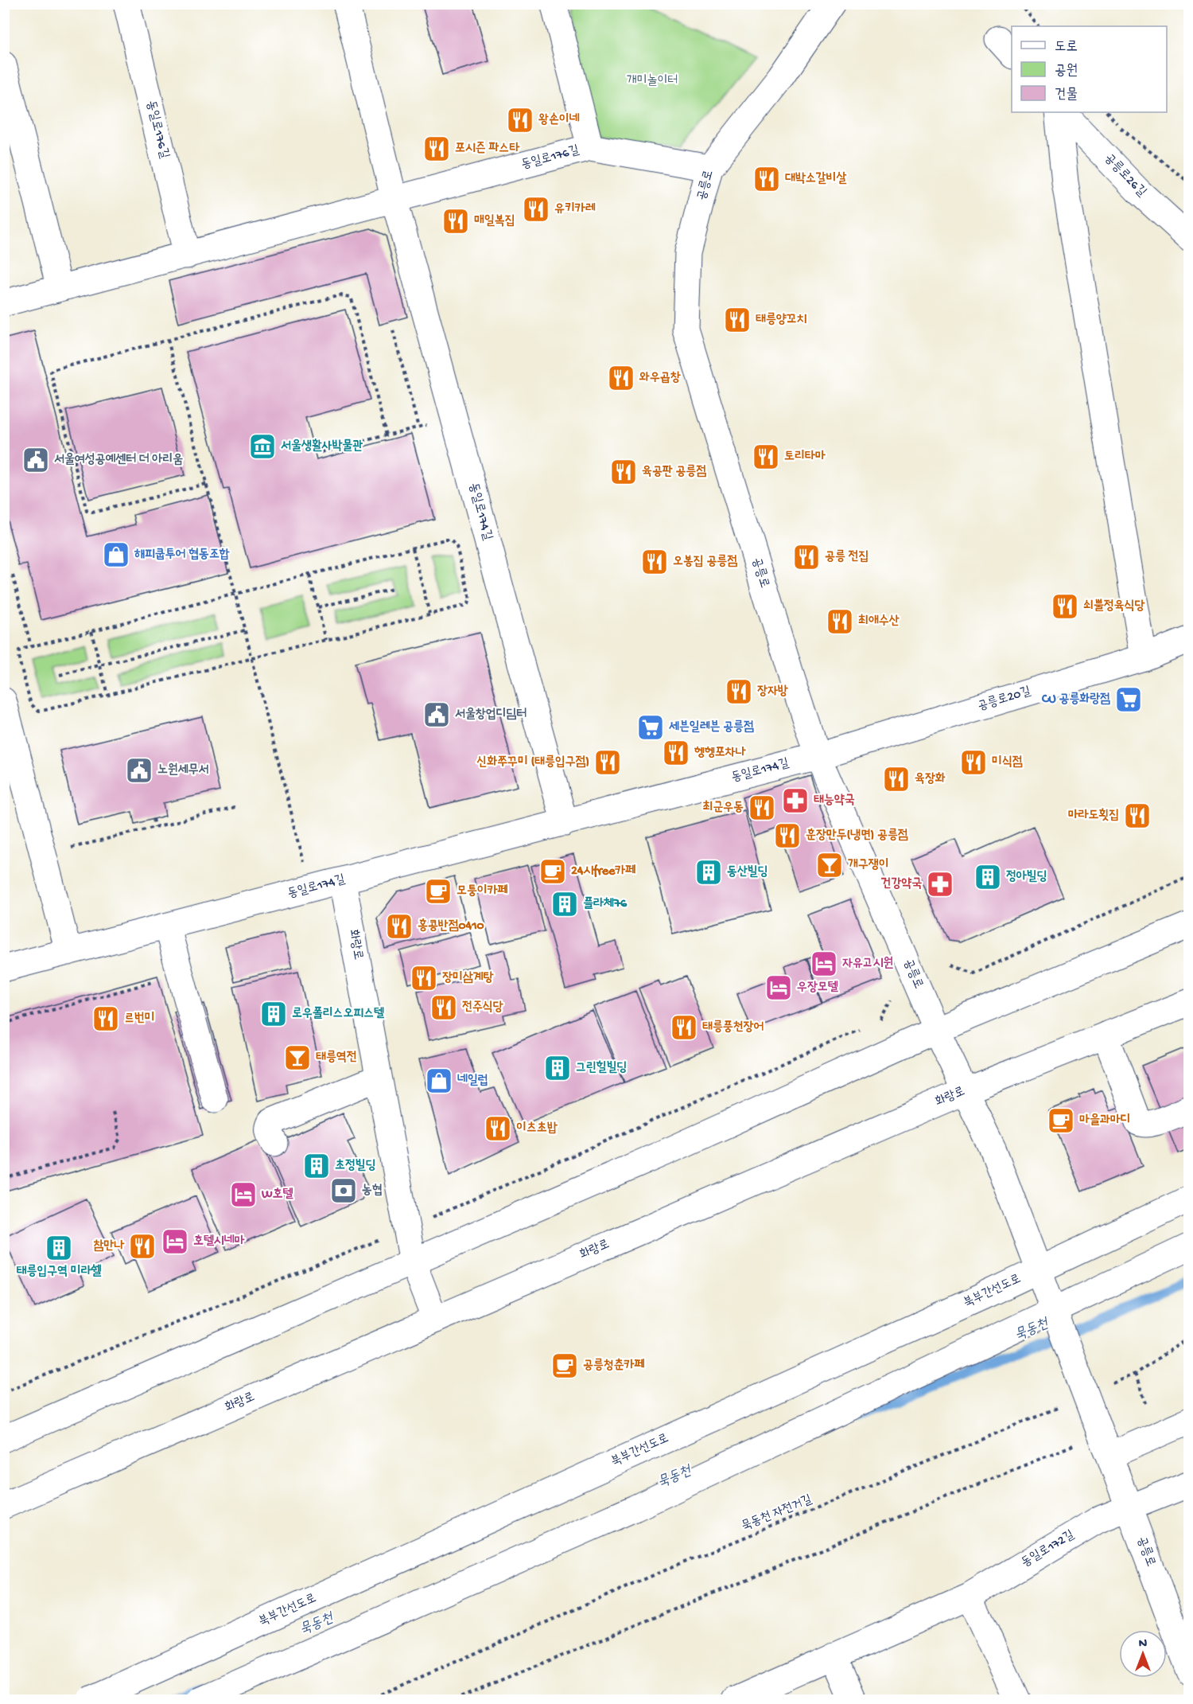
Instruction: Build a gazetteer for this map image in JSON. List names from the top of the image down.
{
  "streets": {
    "main road": [
      "동일로176길",
      "공릉로26길",
      "공릉로",
      "동일로174길",
      "공릉로20길",
      "화랑로",
      "북부간선도로",
      "동일로172길"
    ],
    "path": ["묵동천 자전거길"]
  },
  "crossings": [
    ["동일로176길", "공릉로"],
    ["동일로176길", "동일로174길"],
    ["공릉로", "동일로174길"],
    ["공릉로", "공릉로20길"],
    ["공릉로", "화랑로"],
    ["공릉로", "동일로172길"],
    ["동일로174길", "공릉로20길"],
    ["동일로174길", "화랑로"]
  ],
  "water": ["묵동천"],
  "parks": ["개미놀이터"],
  "places": {
    "restaurant": [
      "왕손이네",
      "포시즌 파스타",
      "대박소갈비살",
      "유키카레",
      "매일복집",
      "태릉양꼬치",
      "와우곱창",
      "토리타마",
      "육공판 공릉점",
      "공릉 전집",
      "오봉집 공릉점",
      "쇠뿔정육식당",
      "최애수산",
      "장자방",
      "헹헹포차나",
      "신화쭈꾸미 (태릉입구점)",
      "미식점",
      "육장화",
      "최군우동",
      "마라도횟집",
      "훈장만두(냉면) 공릉점",
      "홍콩반점0410",
      "장미삼계탕",
      "전주식당",
      "르번미",
      "태릉풍천장어",
      "이츠초밥",
      "참만나"
    ],
    "museum": ["서울생활사박물관"],
    "public building": ["서울여성공예센터 더 아리움", "서울창업디딤터", "노원세무서"],
    "shop": ["해피쿱투어 협동조합", "네일럽"],
    "supermarket": ["CU 공릉화랑점", "세븐일레븐 공릉점"],
    "pharmacy": ["태능약국", "건강약국"],
    "bar": ["개구쟁이", "태릉역전"],
    "cafe": [
      "24시free카페",
      "모퉁이카페",
      "마을과마디",
      "공릉청춘카페"
    ],
    "building": [
      "동산빌딩",
      "정아빌딩",
      "플라체76",
      "로우폴리스오피스텔",
      "그린힐빌딩",
      "초정빌딩",
      "태릉입구역 미라쉘"
    ],
    "hotel": [
      "자유고시원",
      "우장모텔",
      "W호텔",
      "호텔시네마"
    ],
    "bank": ["농협"]
  },
  "legend": ["도로", "공원", "건물"],
  "north": "top"
}
